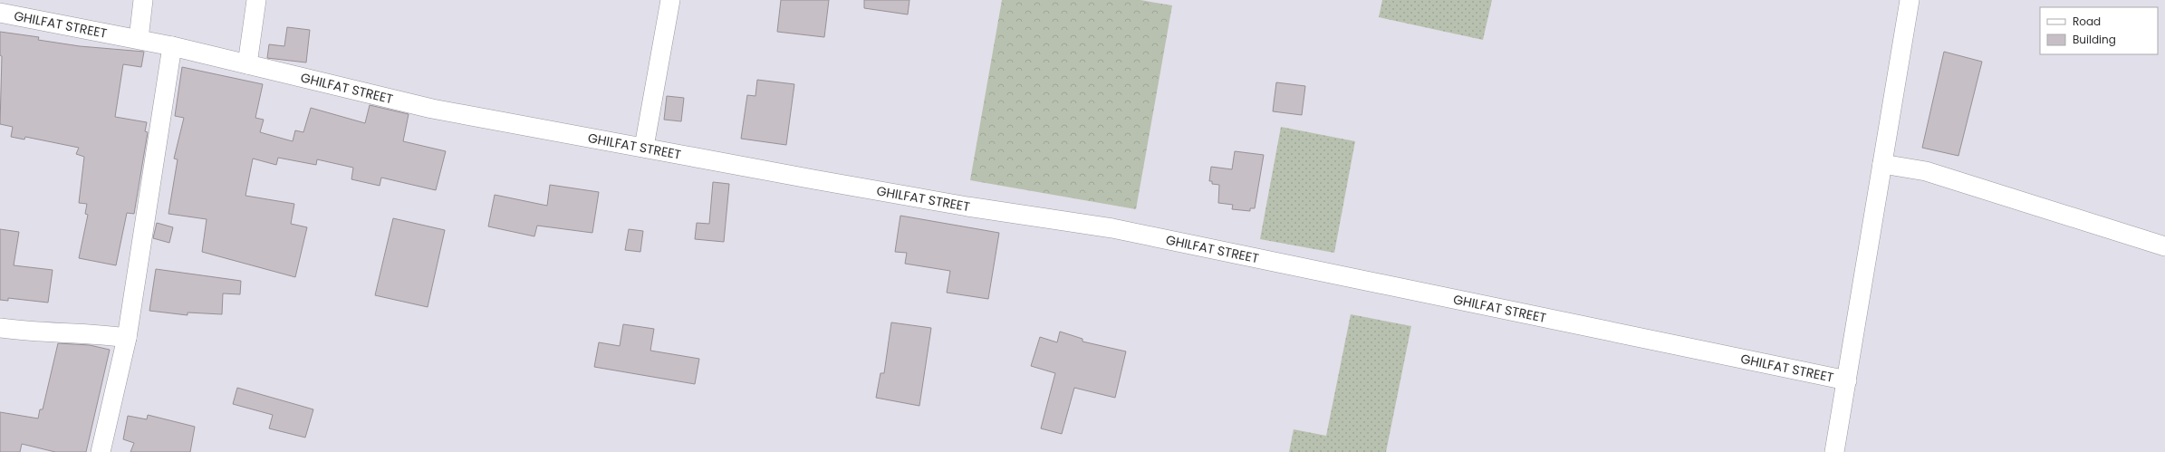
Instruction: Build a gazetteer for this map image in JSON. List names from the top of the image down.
{
  "streets": {
    "street": ["GHILFAT STREET"]
  },
  "legend": ["Road", "Building"]
}
